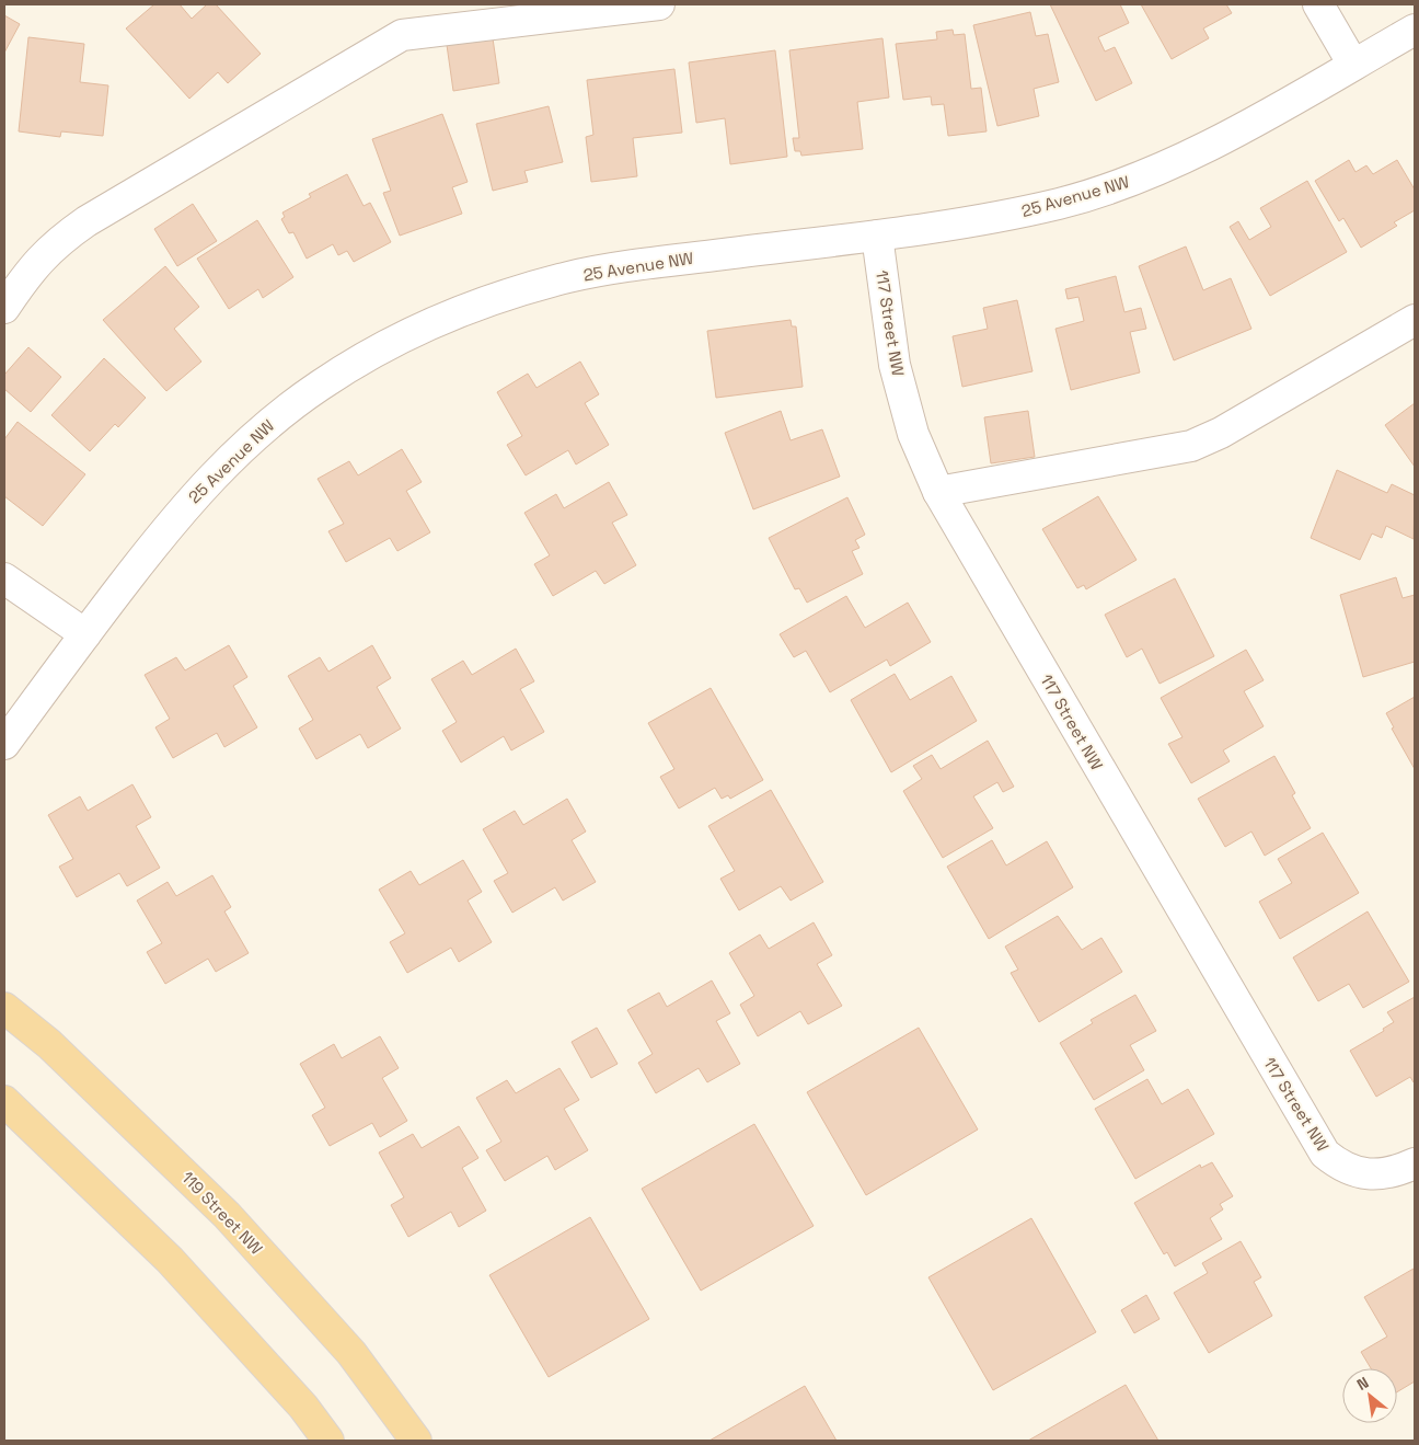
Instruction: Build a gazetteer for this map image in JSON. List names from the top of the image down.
{
  "streets": {
    "main road": ["119 Street NW"],
    "street": ["25 Avenue NW", "117 Street NW"]
  },
  "crossings": [
    ["25 Avenue NW", "117 Street NW"]
  ],
  "north": "top left"
}
